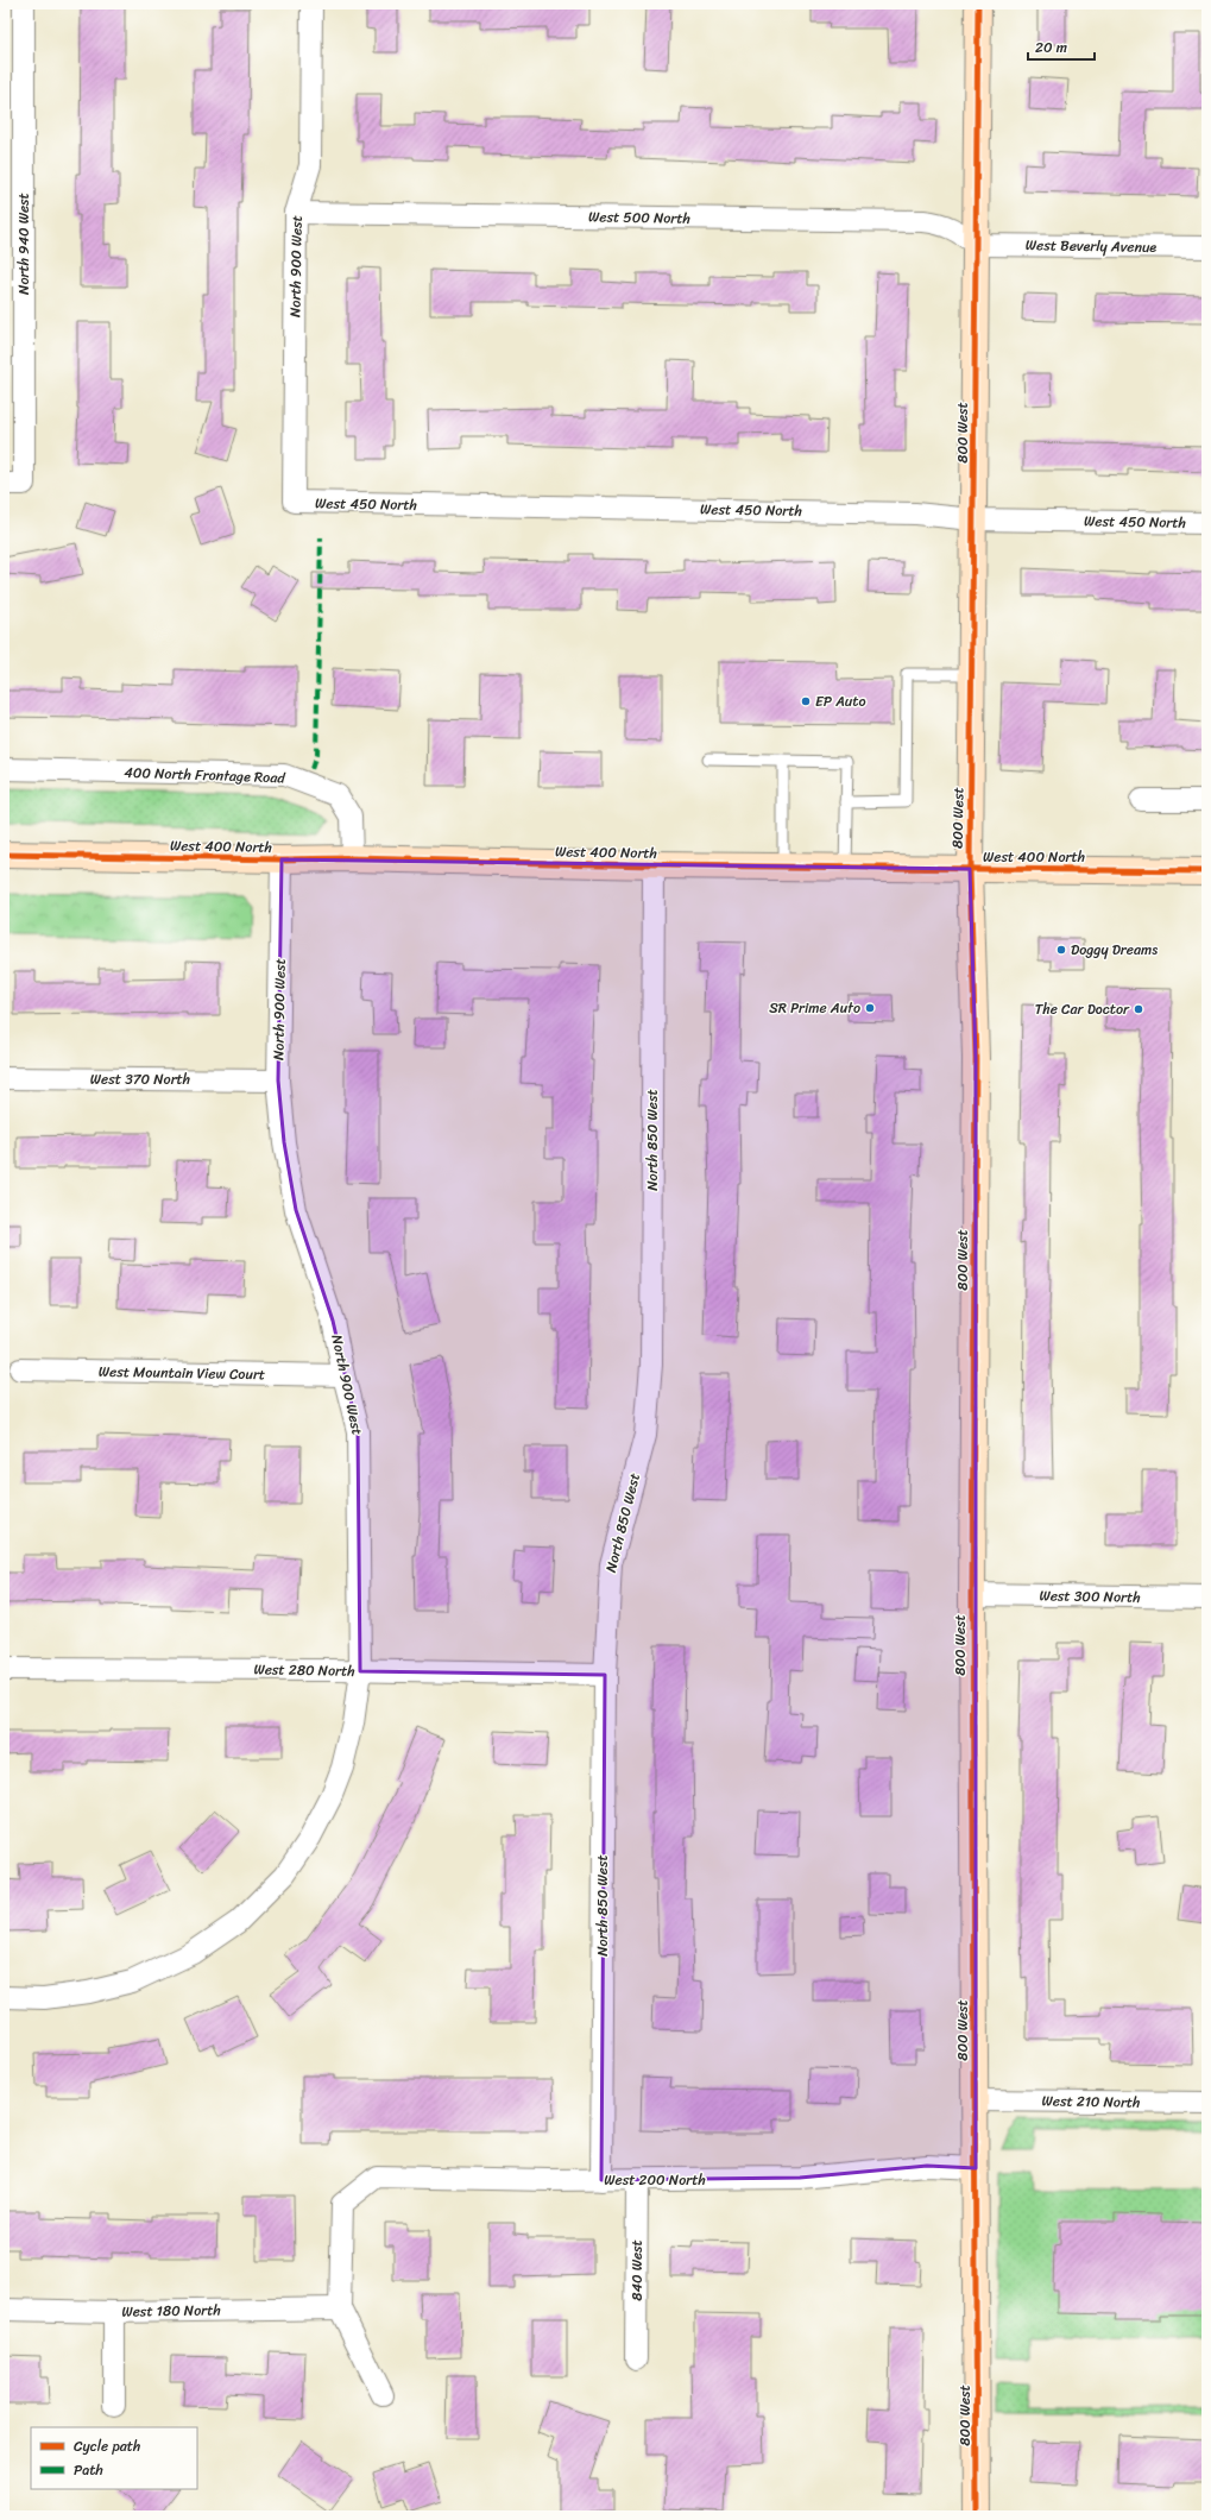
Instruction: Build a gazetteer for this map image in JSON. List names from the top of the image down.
{
  "streets": {
    "street": [
      "West 500 North",
      "North 940 West",
      "West Beverly Avenue",
      "North 900 West",
      "800 West",
      "West 450 North",
      "400 North Frontage Road",
      "West 400 North",
      "West 370 North",
      "North 850 West",
      "West Mountain View Court",
      "West 300 North",
      "West 280 North",
      "West 210 North",
      "West 200 North",
      "840 West",
      "West 180 North"
    ]
  },
  "crossings": [
    ["West 500 North", "West Beverly Avenue"],
    ["West 500 North", "North 900 West"],
    ["West 500 North", "800 West"],
    ["West Beverly Avenue", "800 West"],
    ["North 900 West", "West 450 North"],
    ["North 900 West", "West 400 North"],
    ["North 900 West", "West 370 North"],
    ["North 900 West", "West Mountain View Court"],
    ["North 900 West", "West 280 North"],
    ["800 West", "West 450 North"],
    ["800 West", "West 400 North"],
    ["800 West", "West 300 North"],
    ["800 West", "West 210 North"],
    ["800 West", "West 200 North"],
    ["400 North Frontage Road", "West 400 North"],
    ["West 400 North", "North 850 West"],
    ["North 850 West", "West 280 North"],
    ["North 850 West", "West 200 North"],
    ["West 200 North", "840 West"],
    ["West 200 North", "West 180 North"]
  ],
  "places": [
    "EP Auto",
    "Doggy Dreams",
    "SR Prime Auto",
    "The Car Doctor"
  ],
  "legend": ["Cycle path", "Path"],
  "scale_bar": "20 m"
}
